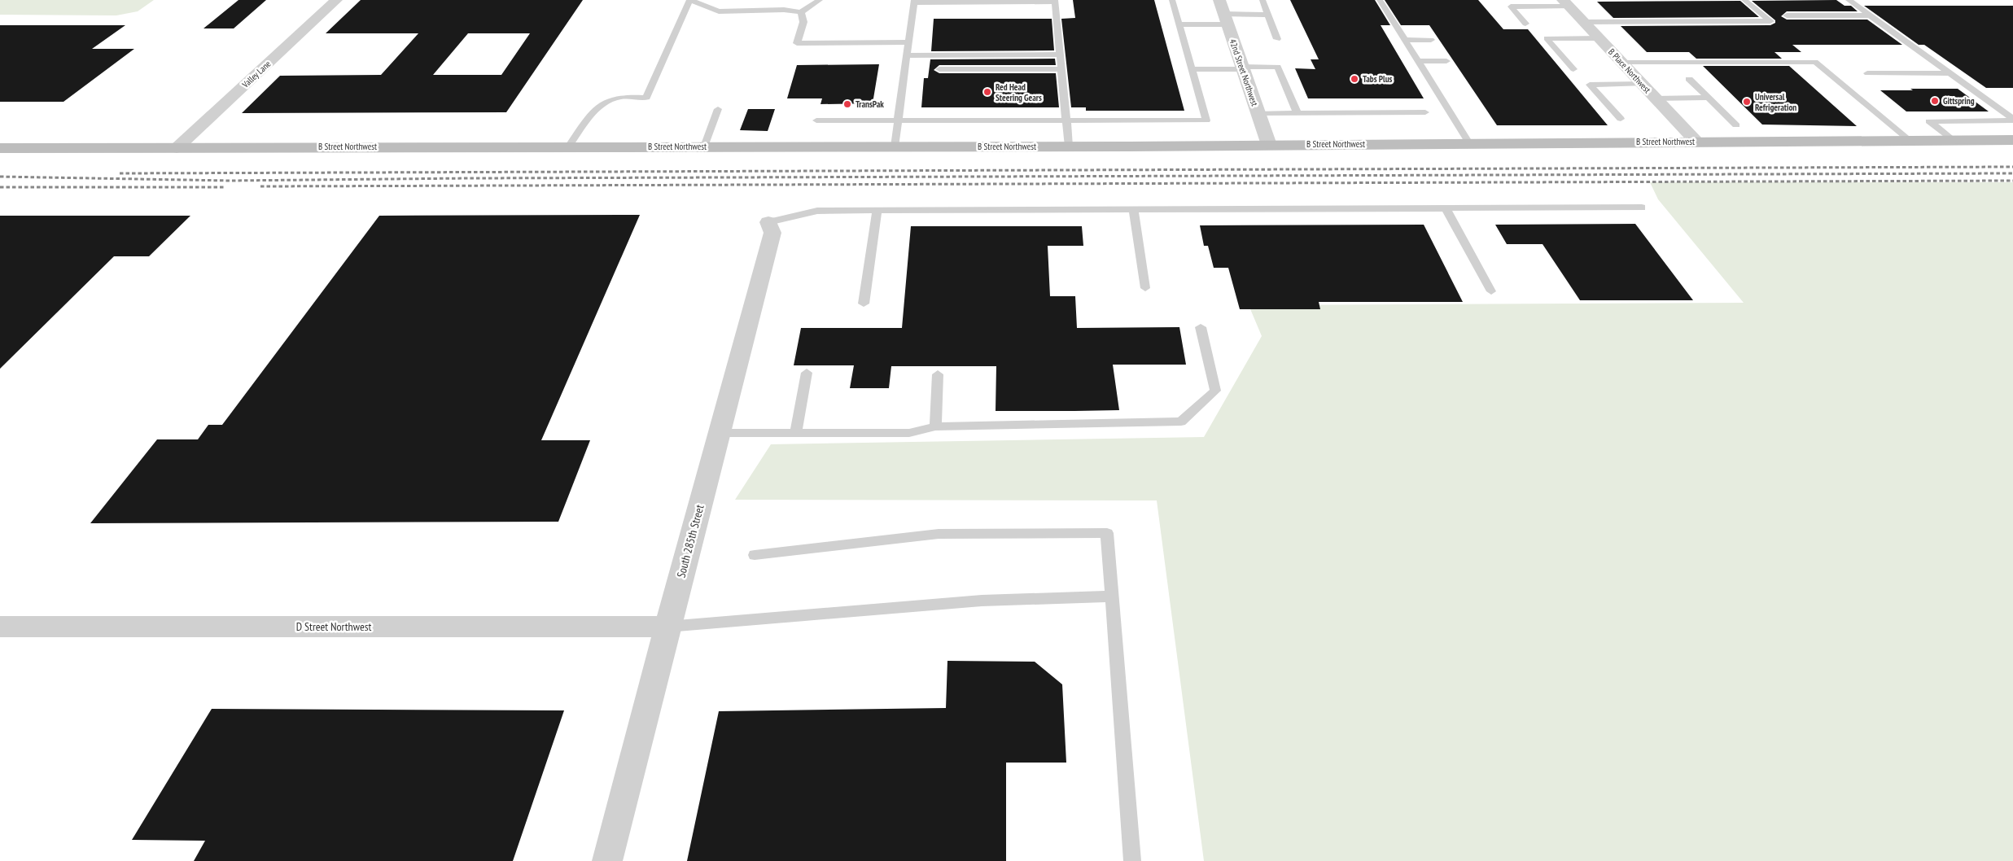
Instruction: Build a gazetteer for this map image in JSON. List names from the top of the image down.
{
  "streets": {
    "street": [
      "B Place Northwest",
      "42nd Street Northwest",
      "Valley Lane",
      "B Street Northwest",
      "South 285th Street",
      "D Street Northwest"
    ]
  },
  "crossings": [
    ["B Place Northwest", "B Street Northwest"],
    ["42nd Street Northwest", "B Street Northwest"],
    ["Valley Lane", "B Street Northwest"],
    ["South 285th Street", "D Street Northwest"]
  ],
  "places": [
    "Tabs Plus",
    "Red Head Steering Gears",
    "Gittspring",
    "Universal Refrigeration",
    "TransPak"
  ]
}
